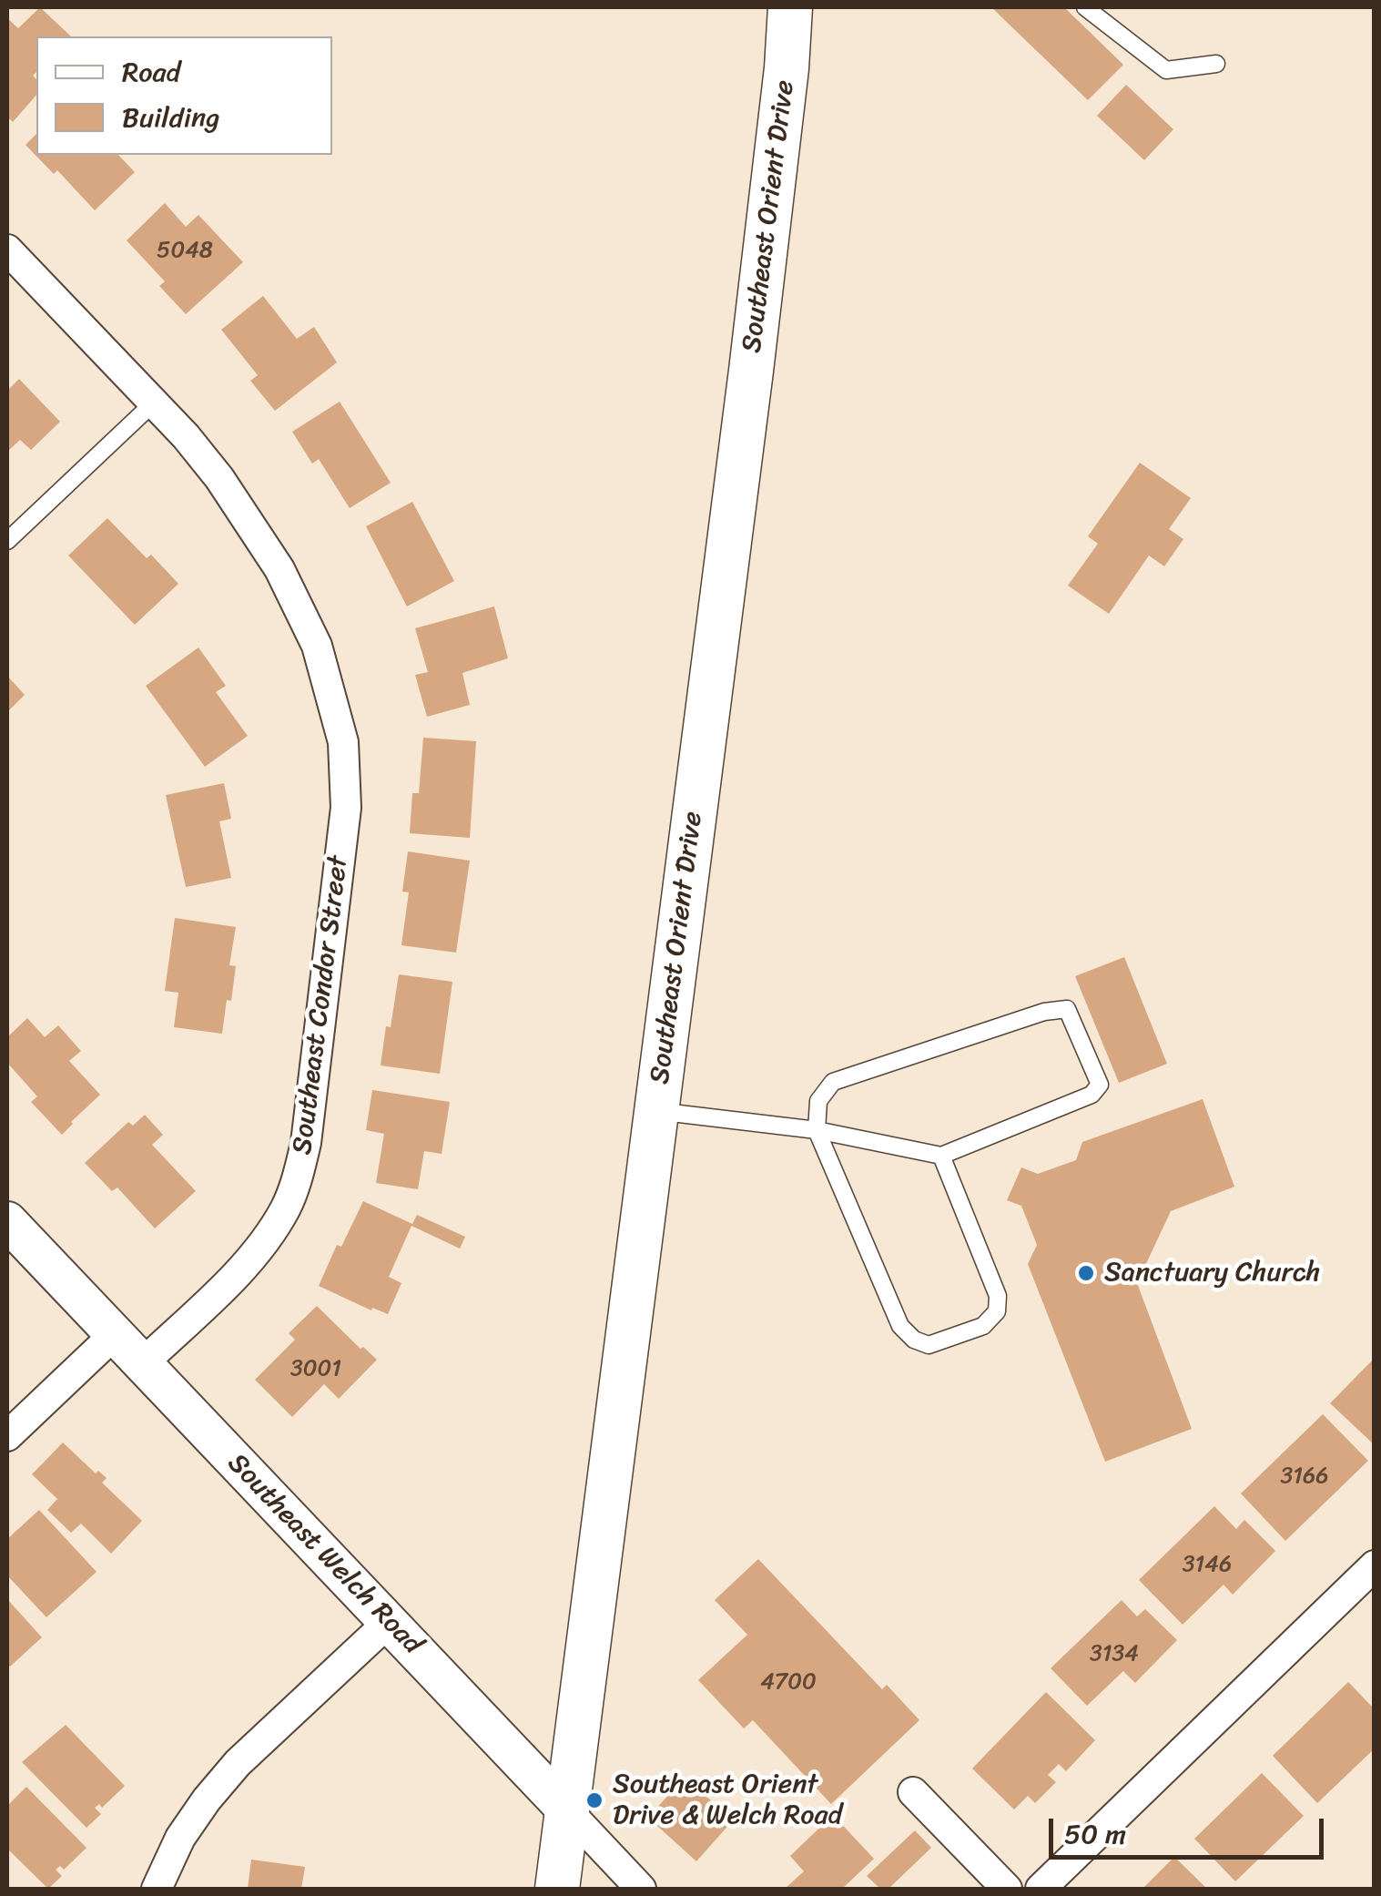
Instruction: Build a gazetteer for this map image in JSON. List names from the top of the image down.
{
  "streets": {
    "main road": ["Southeast Orient Drive"],
    "street": ["Southeast Condor Street", "Southeast Welch Road"]
  },
  "crossings": [
    ["Southeast Orient Drive", "Southeast Welch Road"],
    ["Southeast Condor Street", "Southeast Welch Road"]
  ],
  "places": ["Sanctuary Church", "Southeast Orient Drive & Welch Road"],
  "house_numbers": [
    "5048",
    "3001",
    "3166",
    "3146",
    "3134",
    "4700"
  ],
  "legend": ["Road", "Building"],
  "scale_bar": "50 m"
}
